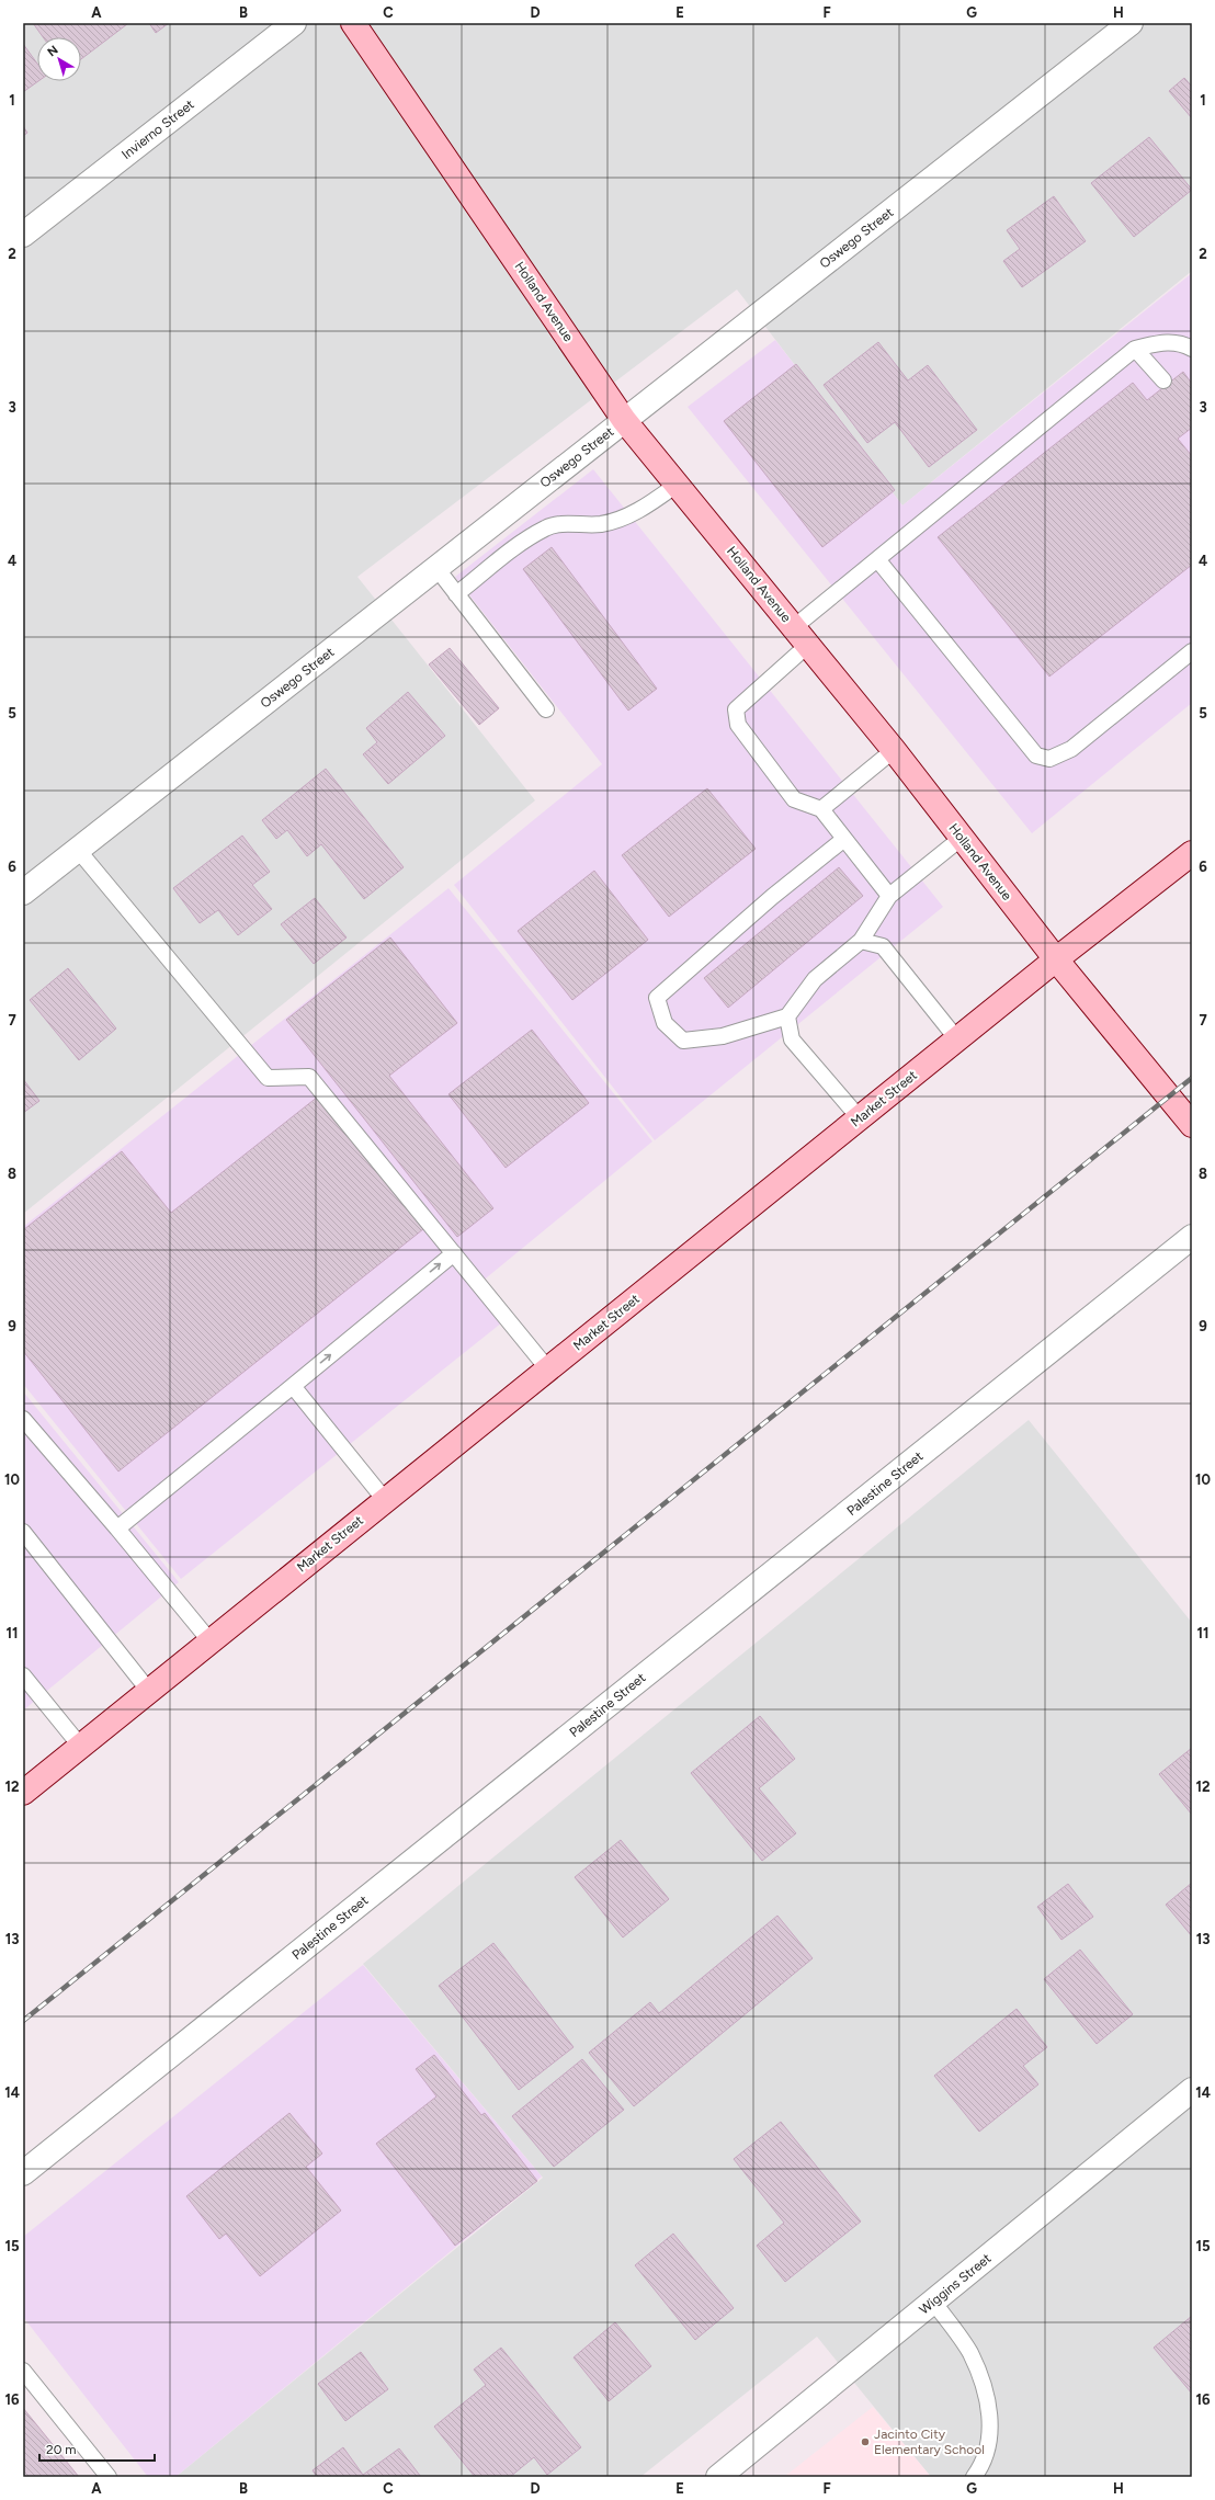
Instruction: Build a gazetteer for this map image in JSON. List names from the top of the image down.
{
  "streets": {
    "main road": ["Holland Avenue", "Market Street"],
    "street": [
      "Invierno Street",
      "Oswego Street",
      "Palestine Street",
      "Wiggins Street"
    ]
  },
  "crossings": [
    ["Oswego Street", "Holland Avenue"],
    ["Holland Avenue", "Market Street"]
  ],
  "places": ["Jacinto City Elementary School"],
  "scale_bar": "20 m",
  "north": "top left",
  "grid": {
    "columns": [
      "A",
      "B",
      "C",
      "D",
      "E",
      "F",
      "G",
      "H"
    ],
    "rows": [
      "1",
      "2",
      "3",
      "4",
      "5",
      "6",
      "7",
      "8",
      "9",
      "10",
      "11",
      "12",
      "13",
      "14",
      "15",
      "16"
    ]
  }
}
